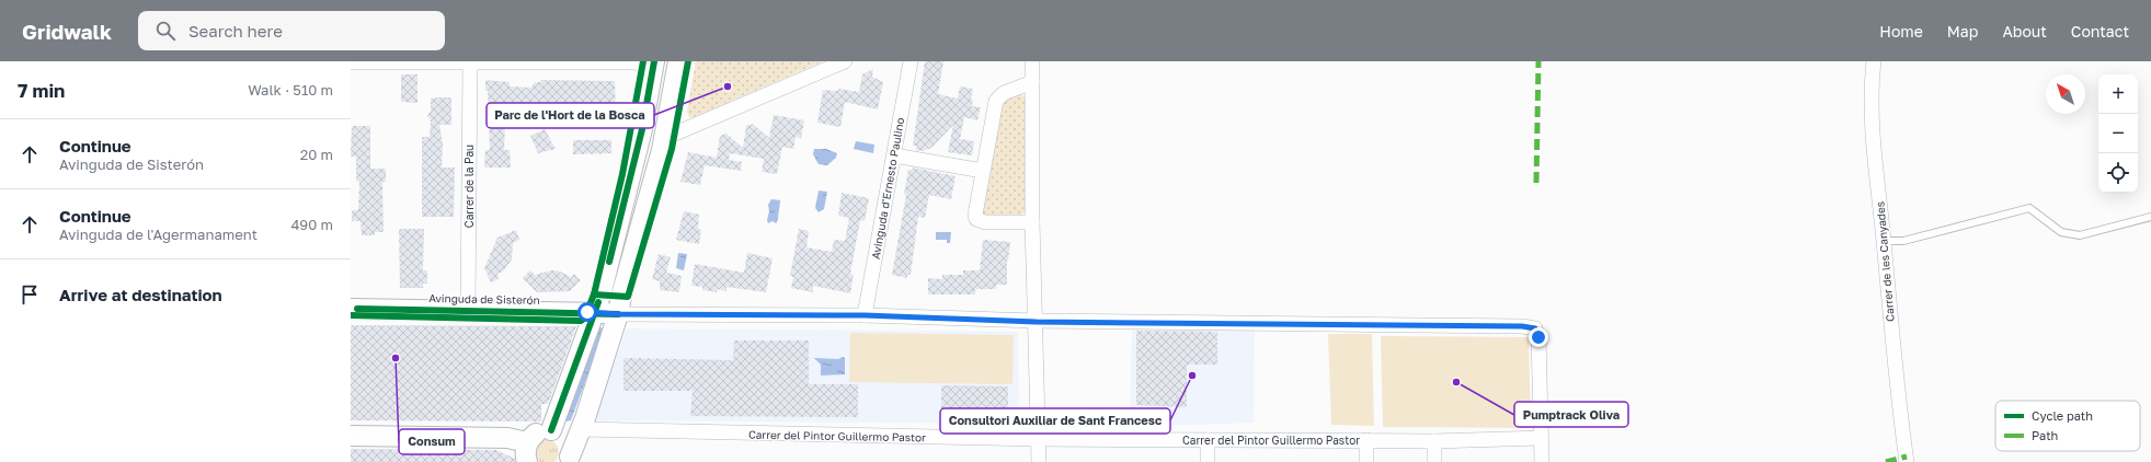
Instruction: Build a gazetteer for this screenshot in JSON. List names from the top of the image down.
{
  "streets": {
    "street": [
      "Carrer de la Pau",
      "Avinguda d'Ernesto Paulino",
      "Carrer de les Canyades",
      "Avinguda de Sisterón",
      "Carrer del Pintor Guillermo Pastor"
    ]
  },
  "crossings": [
    ["Carrer de la Pau", "Avinguda de Sisterón"]
  ],
  "places": [
    "Parc de l'Hort de la Bosca",
    "Consum",
    "Consultori Auxiliar de Sant Francesc",
    "Pumptrack Oliva"
  ],
  "legend": ["Cycle path", "Path"],
  "north": "top left",
  "page": {
    "header": "Gridwalk",
    "search": "Search here",
    "nav": [
      "Home",
      "Map",
      "About",
      "Contact"
    ],
    "heading": ["7 min", "Walk · 510 m"],
    "map_buttons": ["+", "−"],
    "list": [
      ["Continue", "Avinguda de Sisterón", "20 m"],
      ["Continue", "Avinguda de l'Agermanament", "490 m"],
      "Arrive at destination"
    ]
  }
}
